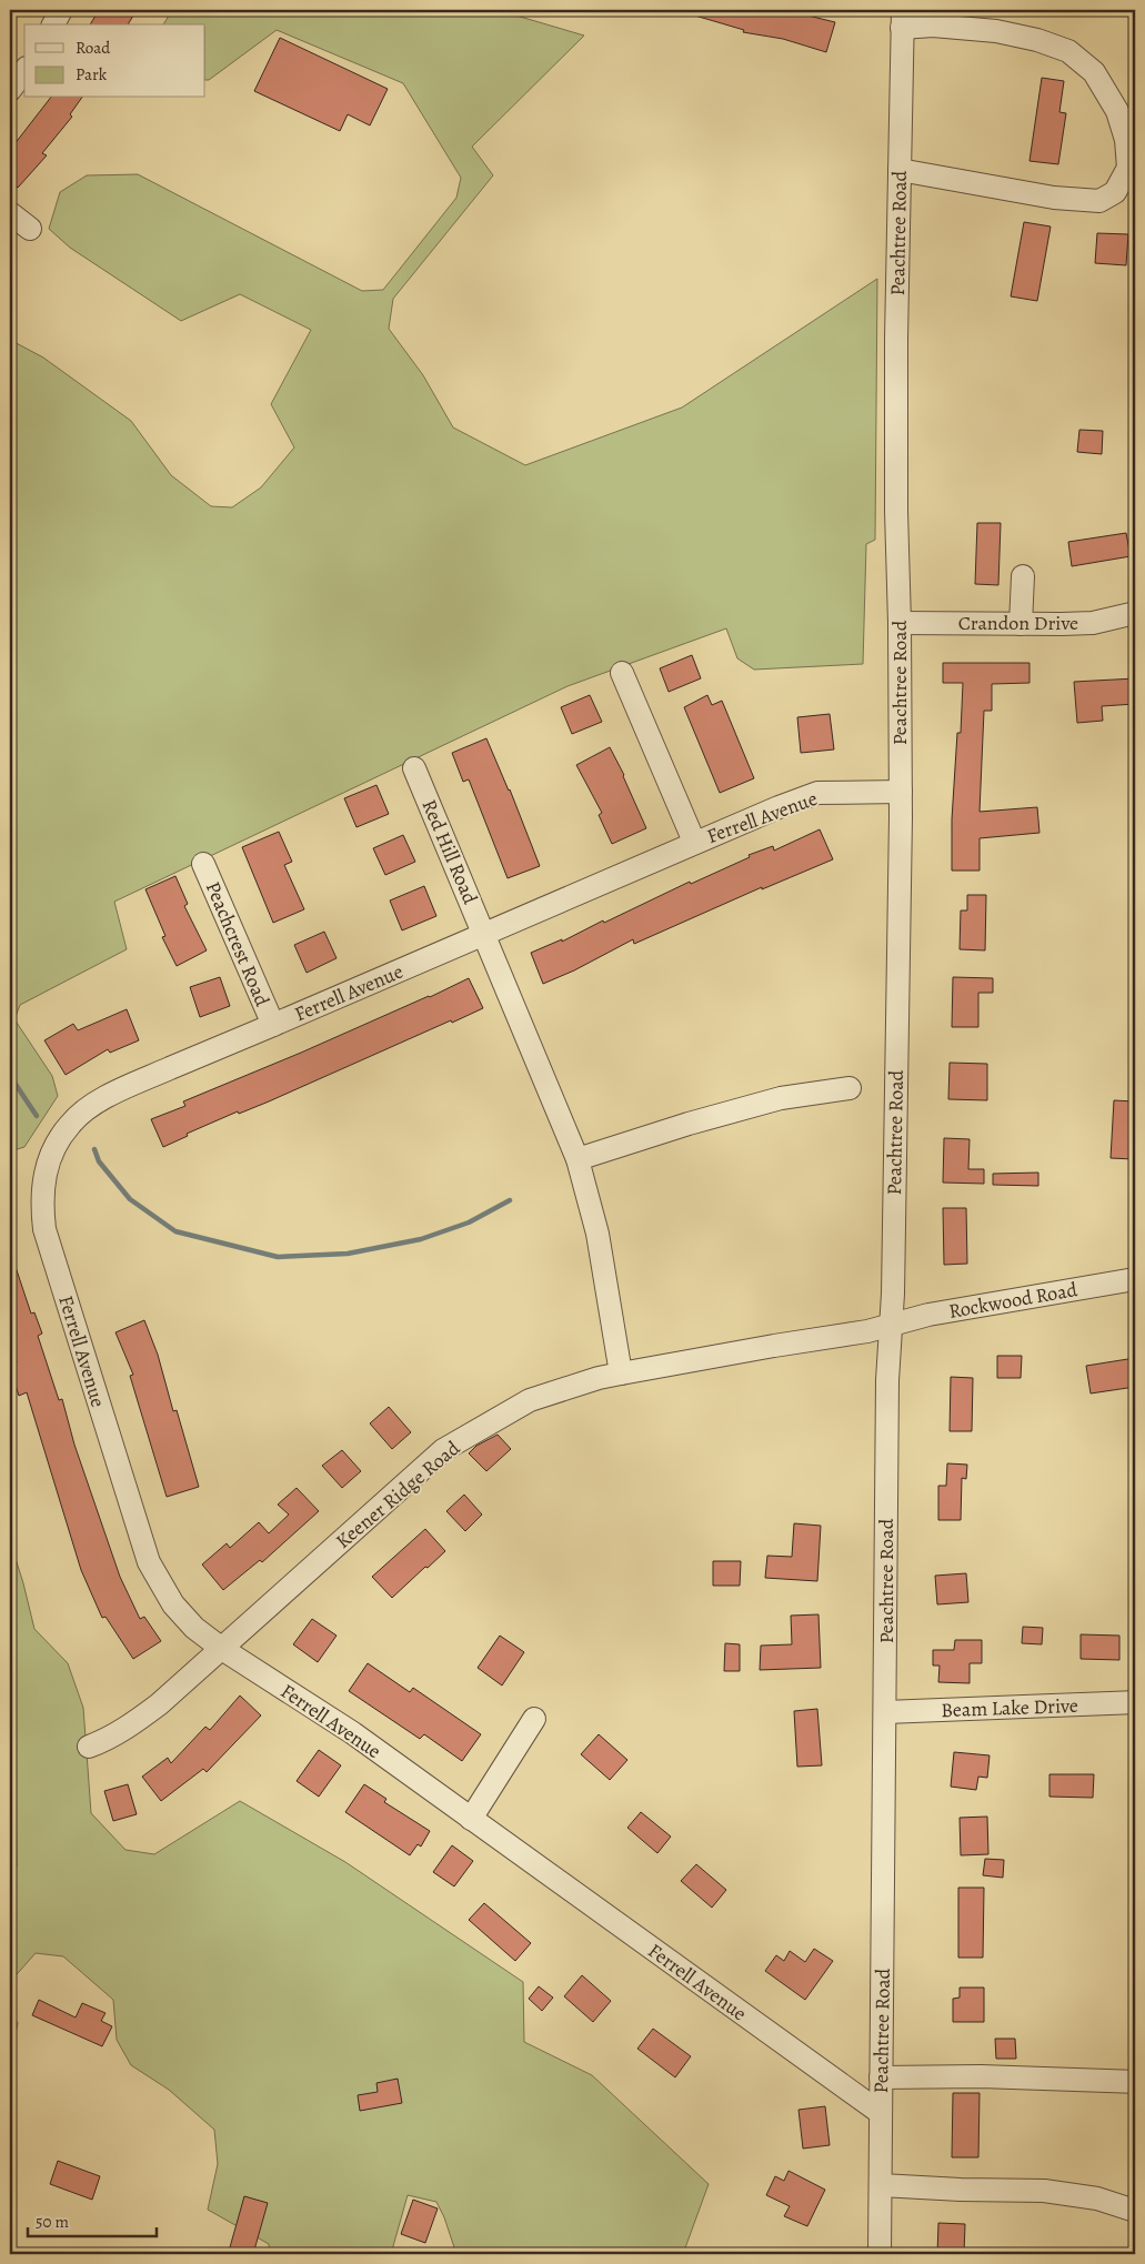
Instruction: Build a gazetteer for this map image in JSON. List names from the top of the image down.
{
  "streets": {
    "street": [
      "Peachtree Road",
      "Crandon Drive",
      "Ferrell Avenue",
      "Red Hill Road",
      "Peachcrest Road",
      "Rockwood Road",
      "Keener Ridge Road",
      "Beam Lake Drive"
    ]
  },
  "crossings": [
    ["Peachtree Road", "Crandon Drive"],
    ["Peachtree Road", "Ferrell Avenue"],
    ["Peachtree Road", "Rockwood Road"],
    ["Peachtree Road", "Keener Ridge Road"],
    ["Peachtree Road", "Beam Lake Drive"],
    ["Ferrell Avenue", "Red Hill Road"],
    ["Ferrell Avenue", "Peachcrest Road"],
    ["Ferrell Avenue", "Keener Ridge Road"],
    ["Red Hill Road", "Keener Ridge Road"],
    ["Rockwood Road", "Keener Ridge Road"]
  ],
  "legend": ["Road", "Park"],
  "scale_bar": "50 m"
}
